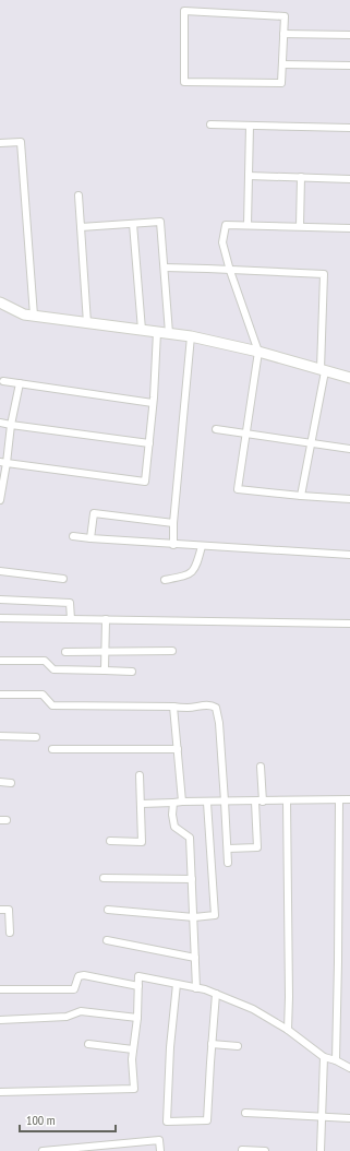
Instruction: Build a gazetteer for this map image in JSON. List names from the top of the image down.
{
  "scale_bar": "100 m"
}
